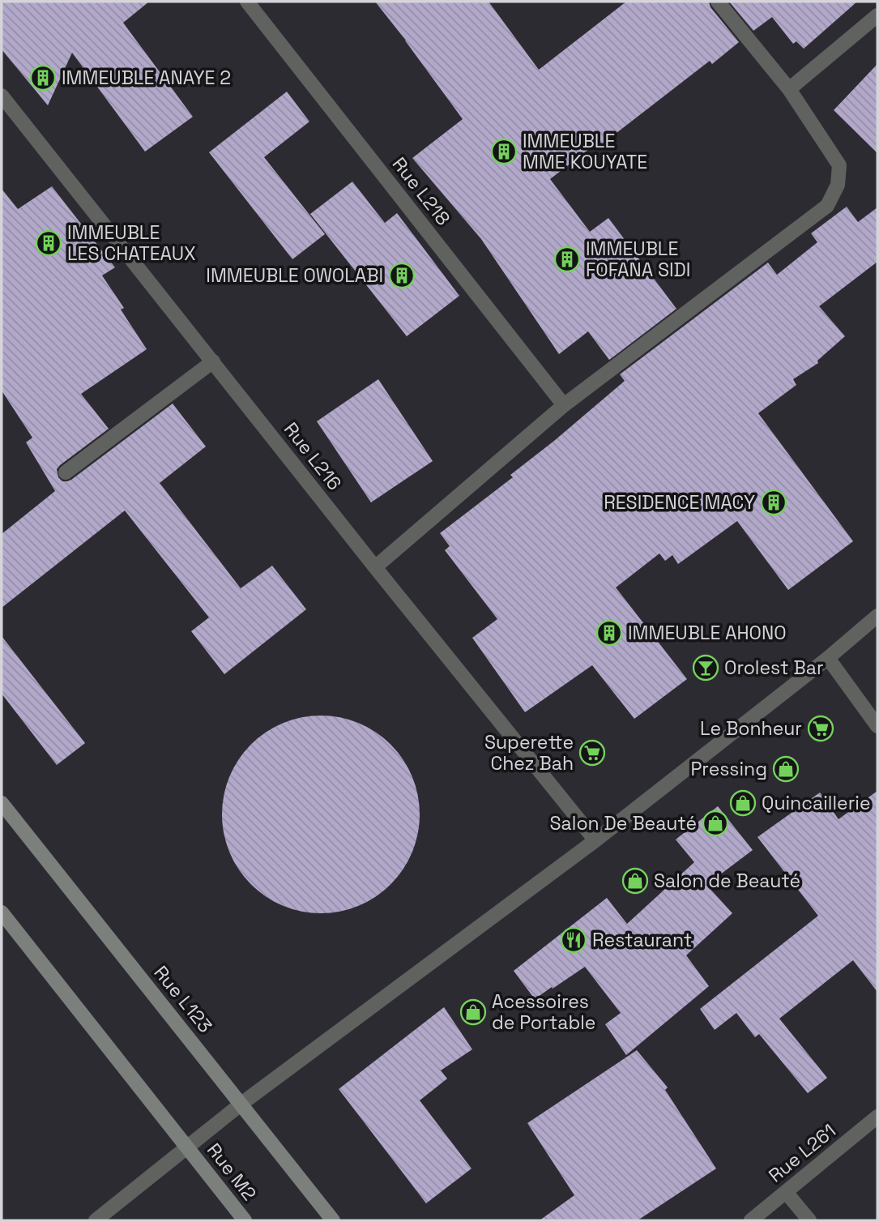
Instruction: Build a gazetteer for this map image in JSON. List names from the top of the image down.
{
  "streets": {
    "main road": ["Rue L123", "Rue M2"],
    "street": ["Rue L218", "Rue L216", "Rue L261"]
  },
  "places": {
    "building": [
      "IMMEUBLE ANAYE 2",
      "IMMEUBLE MME KOUYATE",
      "IMMEUBLE LES CHATEAUX",
      "IMMEUBLE FOFANA SIDI",
      "IMMEUBLE OWOLABI",
      "RESIDENCE MACY",
      "IMMEUBLE AHONO"
    ],
    "bar": ["Orolest Bar"],
    "supermarket": ["Le Bonheur", "Superette Chez Bah"],
    "shop": [
      "Pressing",
      "Quincaillerie",
      "Salon De Beauté",
      "Salon de Beauté",
      "Acessoires de Portable"
    ],
    "restaurant": ["Restaurant"]
  }
}
